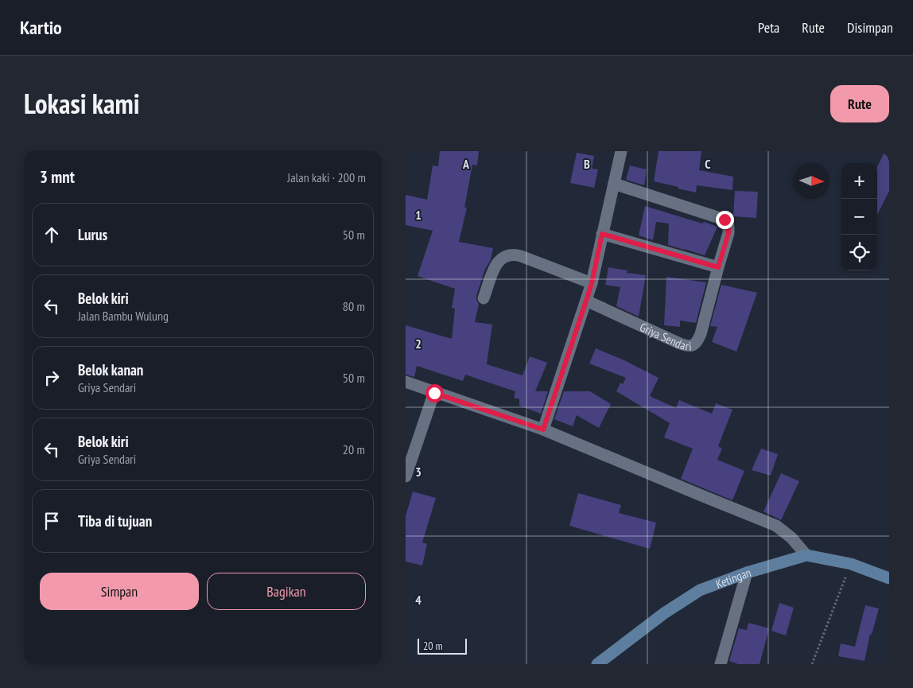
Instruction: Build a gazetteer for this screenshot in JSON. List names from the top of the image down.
{
  "streets": {
    "street": ["Griya Sendari", "Ketingan"]
  },
  "scale_bar": "20 m",
  "north": "right",
  "page": {
    "header": "Kartio",
    "nav": ["Peta", "Rute", "Disimpan"],
    "title": "Lokasi kami",
    "buttons": [
      "Rute",
      ["Simpan", "Bagikan"]
    ],
    "heading": ["3 mnt", "Jalan kaki · 200 m"],
    "map_buttons": ["+", "−"],
    "list": [
      ["Lurus", "50 m"],
      ["Belok kiri", "Jalan Bambu Wulung", "80 m"],
      ["Belok kanan", "Griya Sendari", "50 m"],
      ["Belok kiri", "Griya Sendari", "20 m"],
      "Tiba di tujuan"
    ],
    "scale": "20 m"
  },
  "grid": {
    "columns": ["A", "B", "C"],
    "rows": [
      "1",
      "2",
      "3",
      "4"
    ]
  }
}
